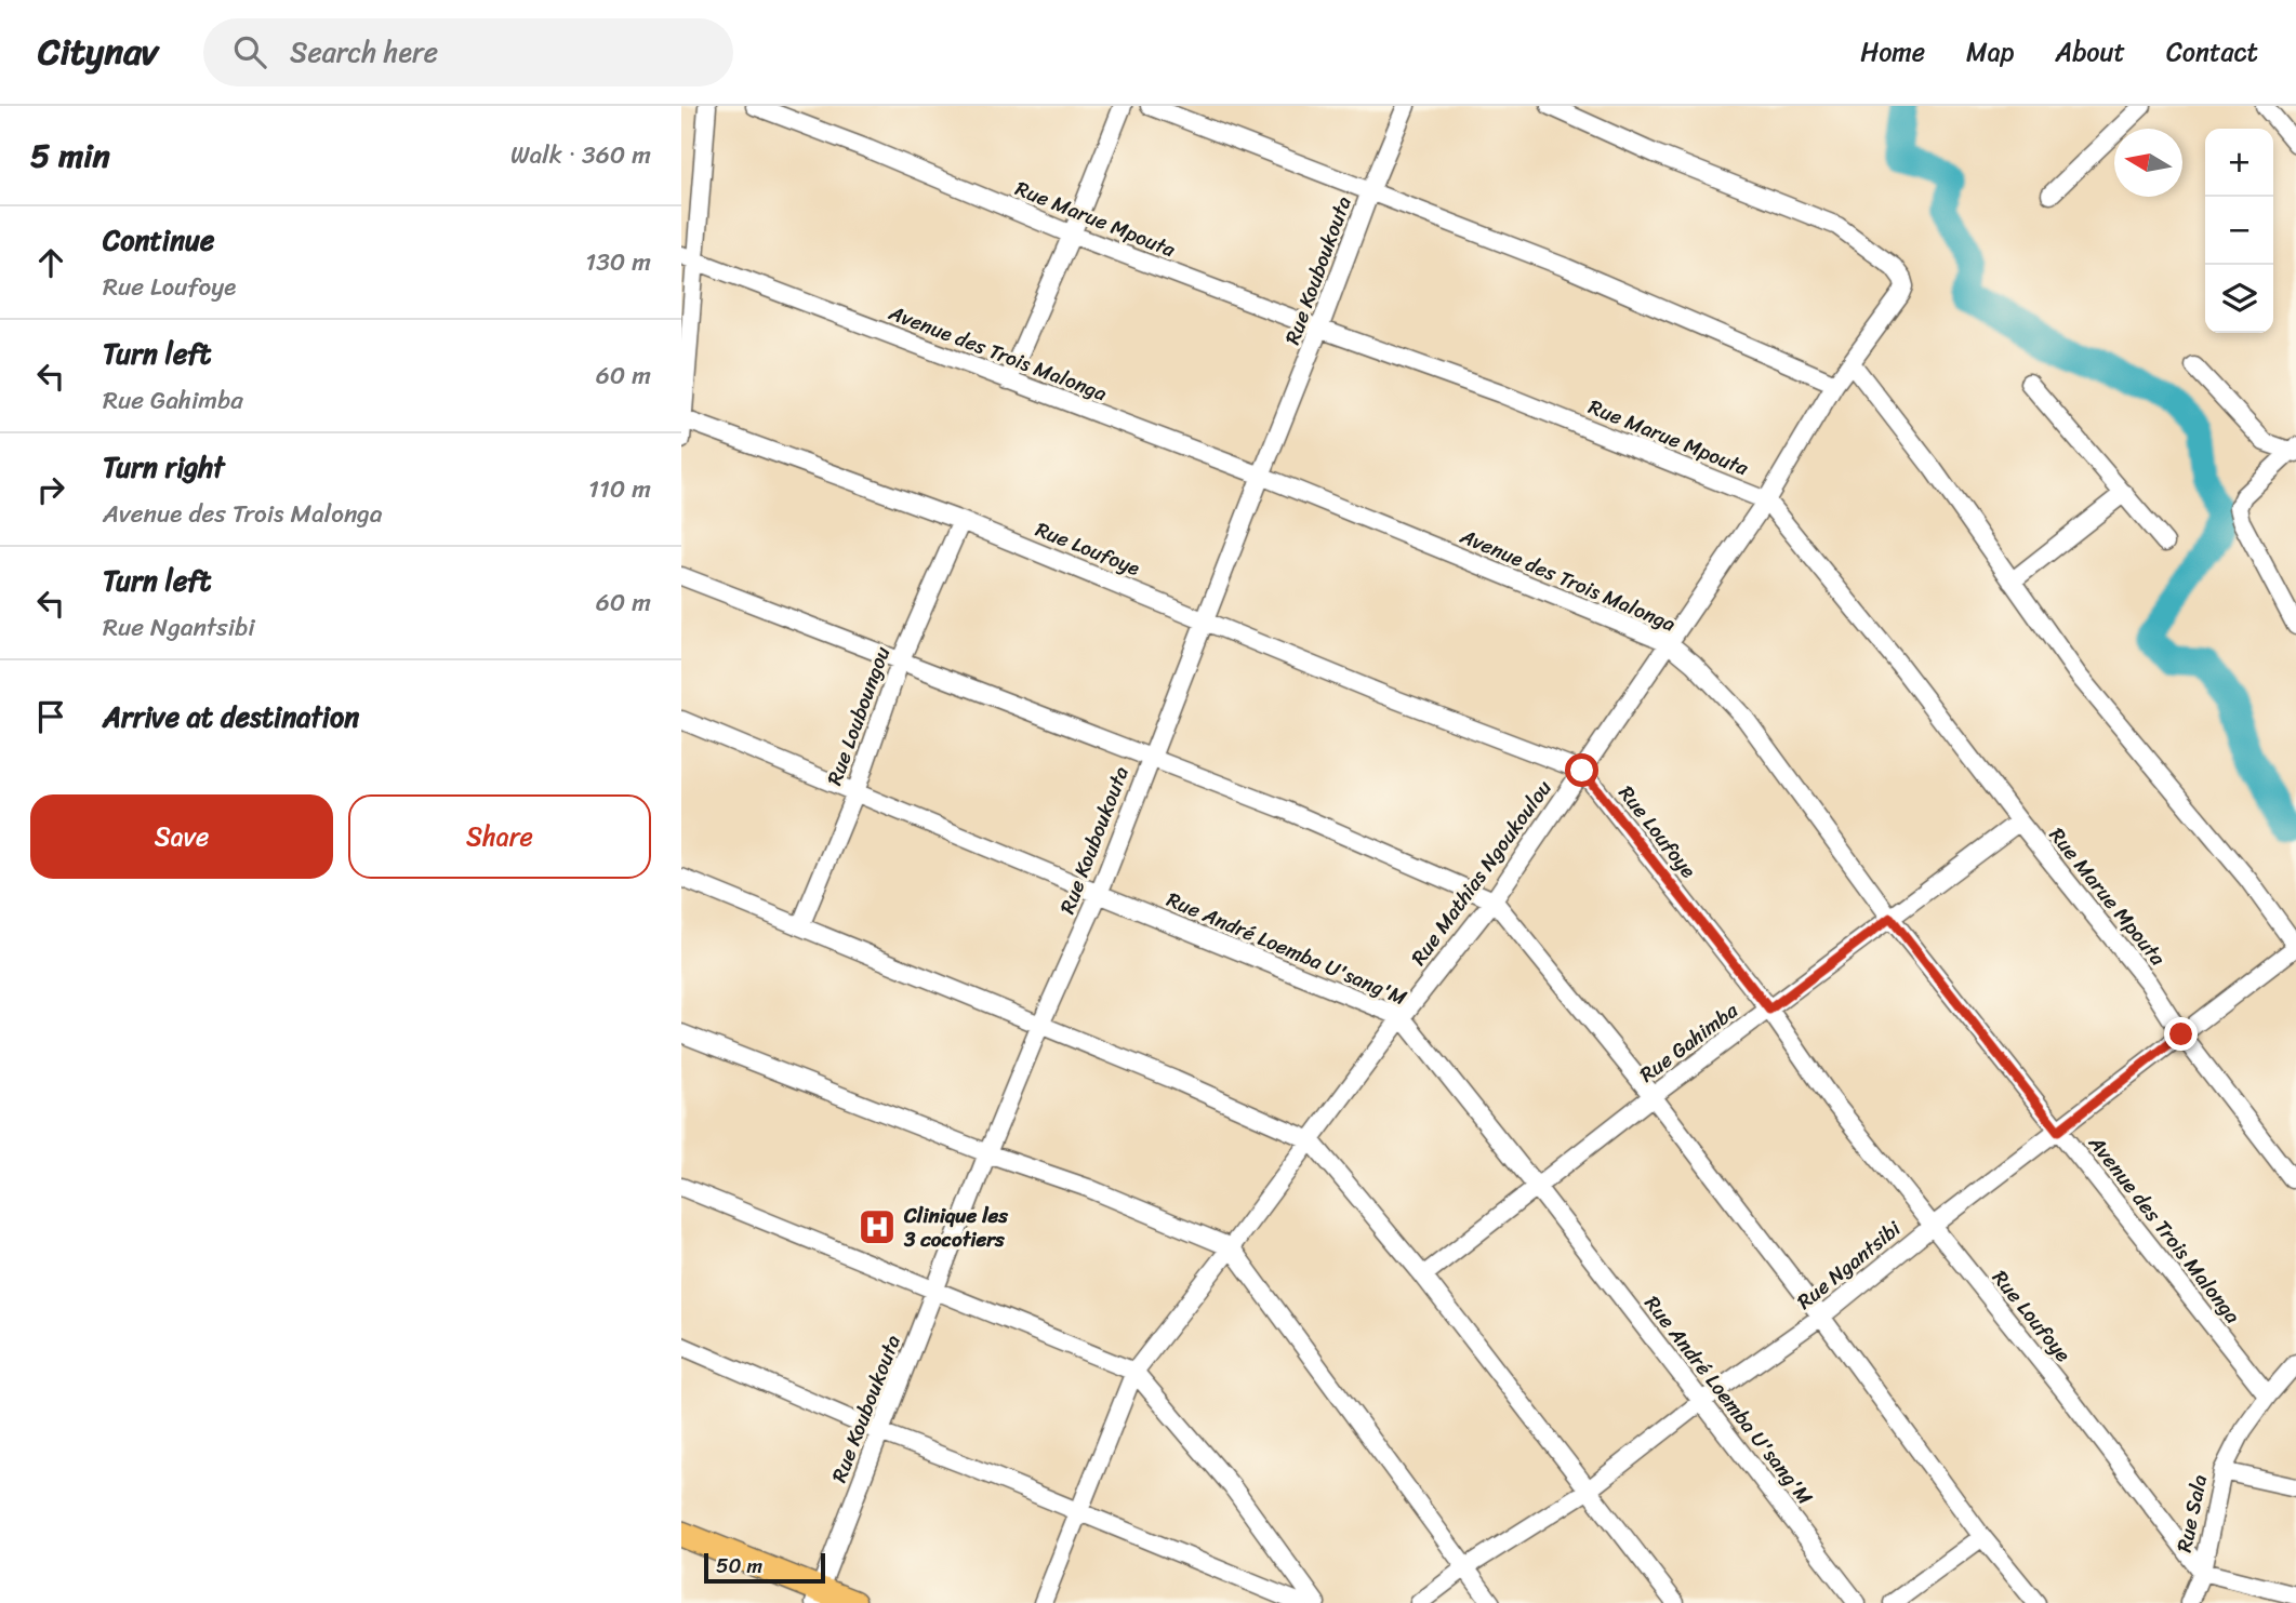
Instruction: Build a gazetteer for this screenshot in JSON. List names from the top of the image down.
{
  "streets": {
    "street": [
      "Rue Marue Mpouta",
      "Rue Kouboukouta",
      "Avenue des Trois Malonga",
      "Rue Loufoye",
      "Rue Louboungou",
      "Rue Mathias Ngoukoulou",
      "Rue André Loemba U'sang'M",
      "Rue Gahimba",
      "Rue Ngantsibi",
      "Rue Sala"
    ]
  },
  "crossings": [
    ["Rue Marue Mpouta", "Rue Kouboukouta"],
    ["Rue Marue Mpouta", "Rue Mathias Ngoukoulou"],
    ["Rue Marue Mpouta", "Rue Gahimba"],
    ["Rue Marue Mpouta", "Rue Ngantsibi"],
    ["Rue Kouboukouta", "Avenue des Trois Malonga"],
    ["Rue Kouboukouta", "Rue Loufoye"],
    ["Rue Kouboukouta", "Rue André Loemba U'sang'M"],
    ["Avenue des Trois Malonga", "Rue Mathias Ngoukoulou"],
    ["Avenue des Trois Malonga", "Rue Gahimba"],
    ["Avenue des Trois Malonga", "Rue Ngantsibi"],
    ["Avenue des Trois Malonga", "Rue Sala"],
    ["Rue Loufoye", "Rue Louboungou"],
    ["Rue Loufoye", "Rue Mathias Ngoukoulou"],
    ["Rue Loufoye", "Rue Gahimba"],
    ["Rue Loufoye", "Rue Ngantsibi"],
    ["Rue Loufoye", "Rue Sala"],
    ["Rue Louboungou", "Rue André Loemba U'sang'M"],
    ["Rue Mathias Ngoukoulou", "Rue André Loemba U'sang'M"],
    ["Rue André Loemba U'sang'M", "Rue Gahimba"],
    ["Rue André Loemba U'sang'M", "Rue Ngantsibi"]
  ],
  "places": {
    "hospital": ["Clinique les 3 cocotiers"]
  },
  "scale_bar": "50 m",
  "north": "left",
  "page": {
    "header": "Citynav",
    "search": "Search here",
    "nav": [
      "Home",
      "Map",
      "About",
      "Contact"
    ],
    "heading": ["5 min", "Walk · 360 m"],
    "map_buttons": ["+", "−"],
    "list": [
      ["Continue", "Rue Loufoye", "130 m"],
      ["Turn left", "Rue Gahimba", "60 m"],
      ["Turn right", "Avenue des Trois Malonga", "110 m"],
      ["Turn left", "Rue Ngantsibi", "60 m"],
      "Arrive at destination"
    ],
    "buttons": ["Save", "Share"],
    "scale": "50 m"
  }
}
